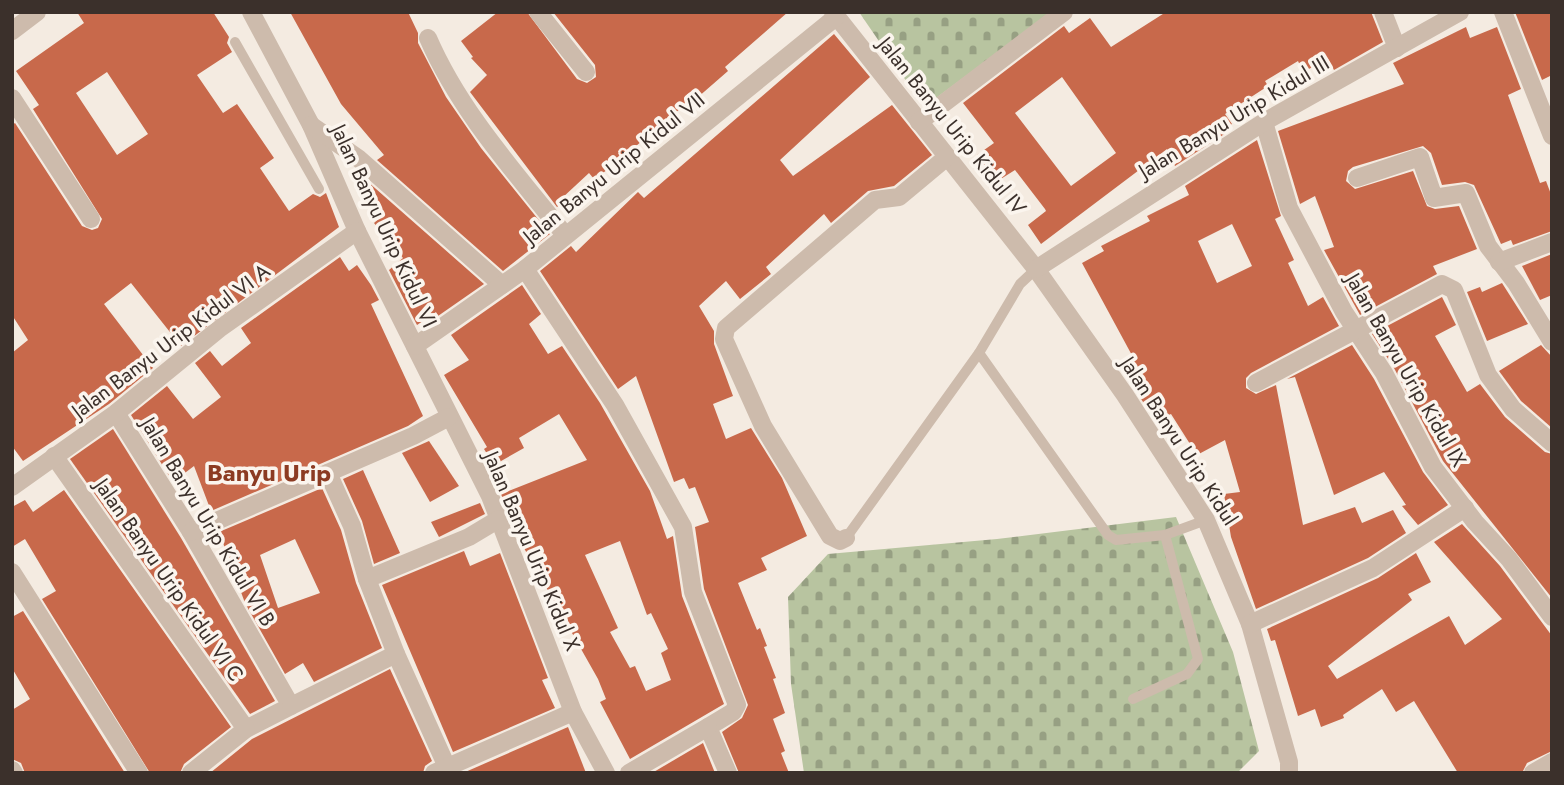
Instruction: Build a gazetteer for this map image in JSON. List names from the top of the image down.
{
  "streets": {
    "street": [
      "Jalan Banyu Urip Kidul III",
      "Jalan Banyu Urip Kidul IV",
      "Jalan Banyu Urip Kidul VII",
      "Jalan Banyu Urip Kidul VI",
      "Jalan Banyu Urip Kidul VI A",
      "Jalan Banyu Urip Kidul IX",
      "Jalan Banyu Urip Kidul",
      "Jalan Banyu Urip Kidul VI B",
      "Jalan Banyu Urip Kidul X",
      "Jalan Banyu Urip Kidul VI C"
    ]
  },
  "crossings": [
    ["Jalan Banyu Urip Kidul III", "Jalan Banyu Urip Kidul IV"],
    ["Jalan Banyu Urip Kidul III", "Jalan Banyu Urip Kidul IX"],
    ["Jalan Banyu Urip Kidul III", "Jalan Banyu Urip Kidul"],
    ["Jalan Banyu Urip Kidul IV", "Jalan Banyu Urip Kidul VII"],
    ["Jalan Banyu Urip Kidul IV", "Jalan Banyu Urip Kidul"],
    ["Jalan Banyu Urip Kidul VII", "Jalan Banyu Urip Kidul VI"],
    ["Jalan Banyu Urip Kidul VII", "Jalan Banyu Urip Kidul X"],
    ["Jalan Banyu Urip Kidul VI", "Jalan Banyu Urip Kidul VI A"],
    ["Jalan Banyu Urip Kidul VI", "Jalan Banyu Urip Kidul X"],
    ["Jalan Banyu Urip Kidul VI A", "Jalan Banyu Urip Kidul VI B"],
    ["Jalan Banyu Urip Kidul VI A", "Jalan Banyu Urip Kidul VI C"]
  ],
  "districts": ["Banyu Urip"]
}
